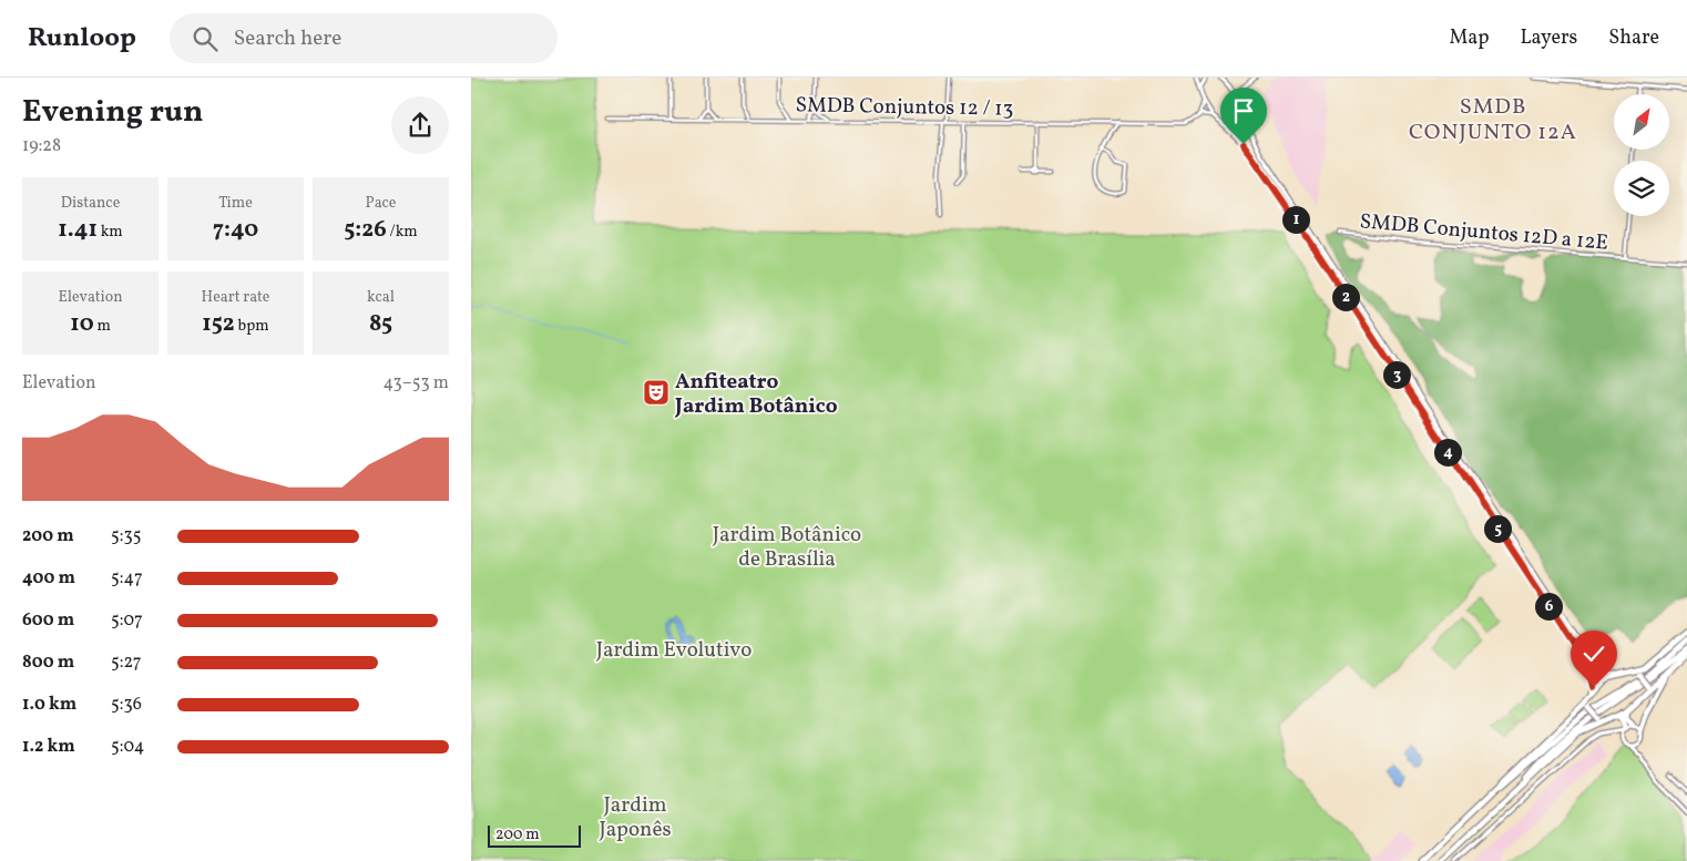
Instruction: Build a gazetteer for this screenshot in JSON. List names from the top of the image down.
{
  "streets": {
    "street": ["SMDB Conjuntos 12 / 13", "SMDB Conjuntos 12D a 12E"]
  },
  "districts": ["SMDB CONJUNTO 12A"],
  "parks": ["Jardim Botânico de Brasília", "Jardim Evolutivo", "Jardim Japonês"],
  "places": {
    "theatre": ["Anfiteatro Jardim Botânico"]
  },
  "scale_bar": "200 m",
  "north": "top right",
  "page": {
    "header": "Runloop",
    "search": "Search here",
    "nav": ["Map", "Layers", "Share"],
    "heading": ["Evening run", "19:28"],
    "stats": [
      ["Distance", "1.41 km"],
      ["Time", "7:40"],
      ["Pace", "5:26 /km"],
      ["Elevation", "10 m"],
      ["Heart rate", "152 bpm"],
      ["kcal", "85"]
    ],
    "pins": [
      "1",
      "2",
      "3",
      "4",
      "5",
      "6"
    ],
    "chart": ["Elevation", "43–53 m"],
    "list": [
      {
        "name": "200 m",
        "note": "5:35"
      },
      {
        "name": "400 m",
        "note": "5:47"
      },
      {
        "name": "600 m",
        "note": "5:07"
      },
      {
        "name": "800 m",
        "note": "5:27"
      },
      {
        "name": "1.0 km",
        "note": "5:36"
      },
      {
        "name": "1.2 km",
        "note": "5:04"
      }
    ],
    "scale": "200 m"
  }
}
